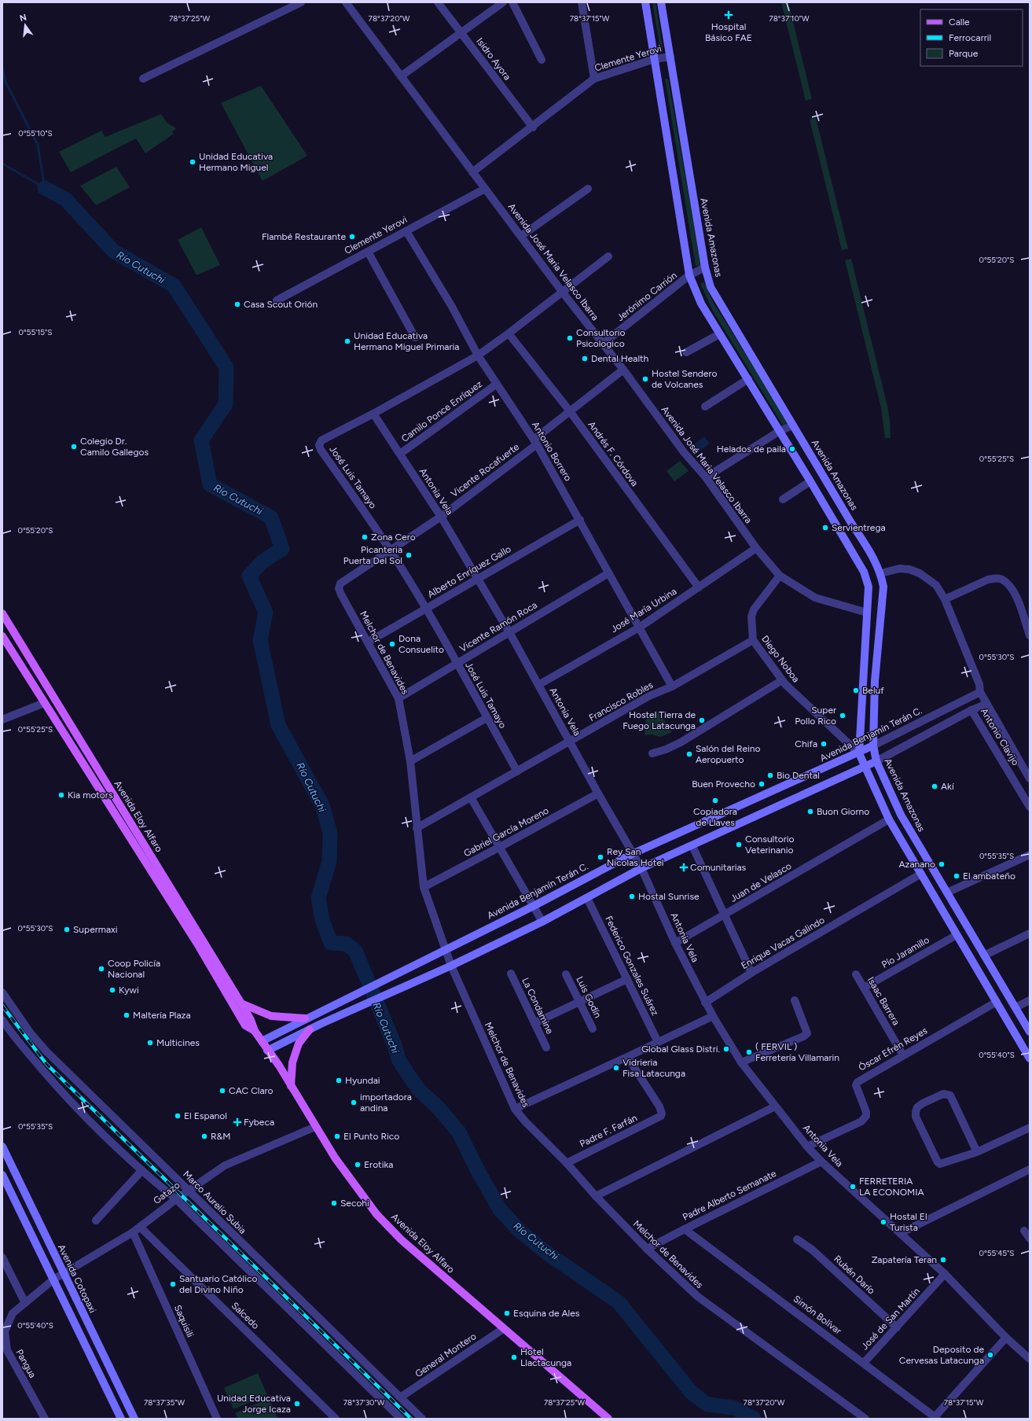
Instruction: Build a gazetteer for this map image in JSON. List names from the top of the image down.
{
  "streets": {
    "main road": [
      "Avenida Amazonas",
      "Avenida Benjamín Terán C.",
      "Avenida Eloy Alfaro",
      "Avenida Cotopaxi"
    ],
    "street": [
      "Clemente Yerovi",
      "Isidro Ayora",
      "Avenida José Maria Velasco Ibarra",
      "Jerónimo Carrión",
      "Camilo Ponce Enríquez",
      "Antonio Borrero",
      "Andrés F. Córdova",
      "Vicente Rocafuerte",
      "José Luis Tamayo",
      "Antonia Vela",
      "Alberto Enríquez Gallo",
      "José María Urbina",
      "Vicente Ramón Roca",
      "Melchor de Benavides",
      "Diego Noboa",
      "Francisco Robles",
      "Antonio Clavijo",
      "Gabriel García Moreno",
      "Juan de Velasco",
      "Enrique Vacas Galindo",
      "Pío Jaramillo",
      "Federico Gonzales Suárez",
      "Luis Godín",
      "Isaac Barrera",
      "La Condamine",
      "Óscar Efrén Reyes",
      "Padre F. Farfán",
      "Gatazo",
      "Padre Alberto Semanate",
      "Marco Aurelio Subia",
      "Rubén Darío",
      "Simón Bolívar",
      "Salcedo",
      "José de San Martín",
      "Saquisili",
      "General Montero",
      "Pangua"
    ]
  },
  "crossings": [
    ["Clemente Yerovi", "Isidro Ayora"],
    ["Clemente Yerovi", "Avenida Amazonas"],
    ["Clemente Yerovi", "Avenida José Maria Velasco Ibarra"],
    ["Clemente Yerovi", "Antonio Borrero"],
    ["Avenida Amazonas", "Jerónimo Carrión"],
    ["Avenida Amazonas", "Avenida Benjamín Terán C."],
    ["Avenida Amazonas", "Antonio Clavijo"],
    ["Avenida José Maria Velasco Ibarra", "Jerónimo Carrión"],
    ["Avenida José Maria Velasco Ibarra", "Vicente Rocafuerte"],
    ["Avenida José Maria Velasco Ibarra", "José Luis Tamayo"],
    ["Avenida José Maria Velasco Ibarra", "José María Urbina"],
    ["Avenida José Maria Velasco Ibarra", "Diego Noboa"],
    ["Camilo Ponce Enríquez", "Antonio Borrero"],
    ["Camilo Ponce Enríquez", "Antonia Vela"],
    ["Antonio Borrero", "Vicente Rocafuerte"],
    ["Antonio Borrero", "José Luis Tamayo"],
    ["Antonio Borrero", "Alberto Enríquez Gallo"],
    ["Antonio Borrero", "José María Urbina"],
    ["Antonio Borrero", "Vicente Ramón Roca"],
    ["Antonio Borrero", "Francisco Robles"],
    ["Andrés F. Córdova", "Vicente Rocafuerte"],
    ["Andrés F. Córdova", "José Luis Tamayo"],
    ["Andrés F. Córdova", "José María Urbina"],
    ["Vicente Rocafuerte", "José Luis Tamayo"],
    ["Vicente Rocafuerte", "Antonia Vela"],
    ["Vicente Rocafuerte", "Melchor de Benavides"],
    ["José Luis Tamayo", "Antonia Vela"],
    ["José Luis Tamayo", "Alberto Enríquez Gallo"],
    ["José Luis Tamayo", "Vicente Ramón Roca"],
    ["José Luis Tamayo", "Francisco Robles"],
    ["Antonia Vela", "Alberto Enríquez Gallo"],
    ["Antonia Vela", "José María Urbina"],
    ["Antonia Vela", "Vicente Ramón Roca"],
    ["Antonia Vela", "Francisco Robles"],
    ["Antonia Vela", "Avenida Benjamín Terán C."],
    ["Antonia Vela", "Gabriel García Moreno"],
    ["Antonia Vela", "Juan de Velasco"],
    ["Antonia Vela", "Enrique Vacas Galindo"],
    ["Antonia Vela", "Óscar Efrén Reyes"],
    ["Antonia Vela", "Padre Alberto Semanate"],
    ["Antonia Vela", "José de San Martín"],
    ["Alberto Enríquez Gallo", "Melchor de Benavides"],
    ["Vicente Ramón Roca", "Melchor de Benavides"],
    ["Melchor de Benavides", "Francisco Robles"],
    ["Melchor de Benavides", "Avenida Benjamín Terán C."],
    ["Melchor de Benavides", "Gabriel García Moreno"],
    ["Melchor de Benavides", "Padre F. Farfán"],
    ["Melchor de Benavides", "Padre Alberto Semanate"],
    ["Diego Noboa", "Francisco Robles"],
    ["Diego Noboa", "Avenida Benjamín Terán C."],
    ["Avenida Benjamín Terán C.", "Antonio Clavijo"],
    ["Avenida Benjamín Terán C.", "Avenida Eloy Alfaro"],
    ["Avenida Eloy Alfaro", "Gatazo"],
    ["Avenida Eloy Alfaro", "General Montero"],
    ["Pío Jaramillo", "Isaac Barrera"],
    ["Isaac Barrera", "Óscar Efrén Reyes"],
    ["Gatazo", "Marco Aurelio Subia"],
    ["Gatazo", "Avenida Cotopaxi"],
    ["Gatazo", "Salcedo"],
    ["Gatazo", "Saquisili"],
    ["Gatazo", "Pangua"],
    ["Padre Alberto Semanate", "Simón Bolívar"],
    ["Marco Aurelio Subia", "General Montero"],
    ["Rubén Darío", "José de San Martín"],
    ["Simón Bolívar", "José de San Martín"]
  ],
  "water": ["Río Cutuchi"],
  "places": {
    "health": ["Hospital Básico FAE", "Comunitarias", "Fybeca"],
    "other": [
      "Unidad Educativa Hermano Miguel",
      "Flambé Restaurante",
      "Casa Scout Orión",
      "Consultorio Psicologico",
      "Unidad Educativa Hermano Miguel Primaria",
      "Dental Health",
      "Hostel Sendero de Volcanes",
      "Colegio Dr. Camilo Gallegos",
      "Helados de paila",
      "Servientrega",
      "Zona Cero",
      "Picanteria Puerta Del Sol",
      "Dona Consuelito",
      "Beluf",
      "Super Pollo Rico",
      "Hostel Tierra de Fuego Latacunga",
      "Chifa",
      "Salón del Reino Aeropuerto",
      "Bio Dental",
      "Buen Provecho",
      "Akí",
      "Kia motors",
      "Copiadora de Llaves",
      "Buon Giorno",
      "Consultorio Veterinanio",
      "Rey San Nicolas Hotel",
      "Azanano",
      "El ambateño",
      "Hostal Sunrise",
      "Supermaxi",
      "Coop Policía Nacional",
      "Kywi",
      "Maltería Plaza",
      "Multicines",
      "Global Glass Distri.",
      "( FERVIL ) Ferretería Villamarin",
      "Vidrieria Fisa Latacunga",
      "Hyundai",
      "CAC Claro",
      "importadora andina",
      "El Espanol",
      "R&M",
      "El Punto Rico",
      "Erotika",
      "FERRETERIA LA ECONOMIA",
      "Secohi",
      "Hostal El Turista",
      "Zapatería Teran",
      "Santuario Católico del Divino Niño",
      "Esquina de Ales",
      "Deposito de Cervesas Latacunga",
      "Hotel Llactacunga",
      "Unidad Educativa Jorge Icaza"
    ]
  },
  "legend": ["Calle", "Ferrocarril", "Parque"],
  "north": "top",
  "coordinates": [
    "78°37'25\"W",
    "78°37'20\"W",
    "78°37'15\"W",
    "78°37'10\"W",
    "0°55'10\"S",
    "0°55'20\"S",
    "0°55'15\"S",
    "0°55'25\"S",
    "0°55'30\"S",
    "0°55'35\"S",
    "0°55'40\"S",
    "0°55'45\"S",
    "78°37'35\"W",
    "78°37'30\"W"
  ]
}
